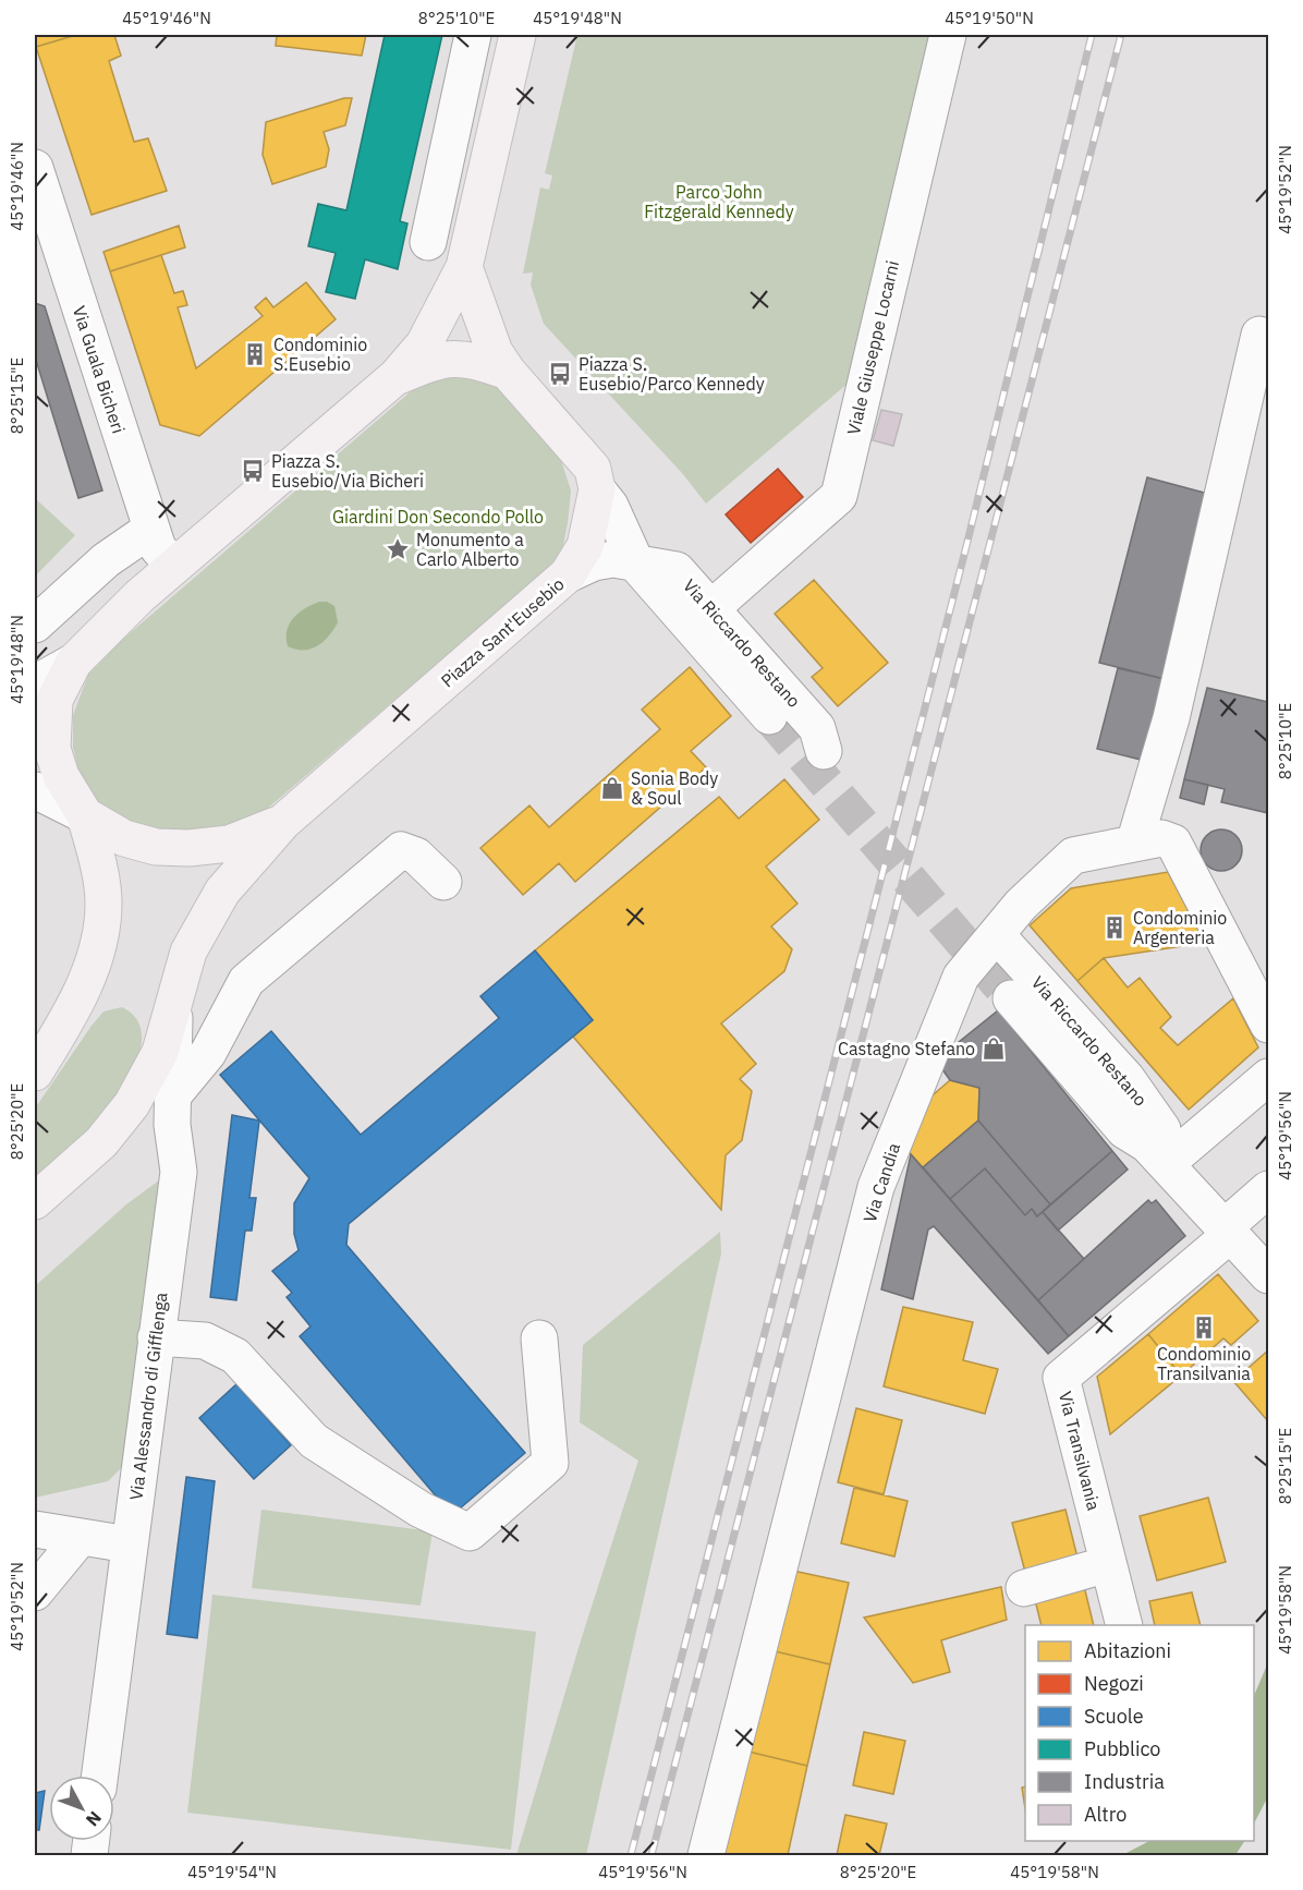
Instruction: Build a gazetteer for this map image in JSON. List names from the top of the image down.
{
  "streets": {
    "main road": ["Piazza Sant'Eusebio"],
    "street": [
      "Viale Giuseppe Locarni",
      "Via Guala Bicheri",
      "Via Riccardo Restano",
      "Via Candia",
      "Via Alessandro di Gifflenga",
      "Via Transilvania"
    ]
  },
  "crossings": [
    ["Viale Giuseppe Locarni", "Via Riccardo Restano"],
    ["Via Guala Bicheri", "Piazza Sant'Eusebio"],
    ["Piazza Sant'Eusebio", "Via Riccardo Restano"],
    ["Piazza Sant'Eusebio", "Via Alessandro di Gifflenga"],
    ["Via Riccardo Restano", "Via Candia"],
    ["Via Riccardo Restano", "Via Transilvania"]
  ],
  "parks": ["Parco John Fitzgerald Kennedy", "Giardini Don Secondo Pollo"],
  "places": {
    "building": ["Condominio S.Eusebio", "Condominio Argenteria", "Condominio Transilvania"],
    "bus stop": ["Piazza S. Eusebio/Parco Kennedy", "Piazza S. Eusebio/Via Bicheri"],
    "place": ["Monumento a Carlo Alberto"],
    "shop": ["Sonia Body & Soul", "Castagno Stefano"]
  },
  "legend": [
    "Abitazioni",
    "Negozi",
    "Scuole",
    "Pubblico",
    "Industria",
    "Altro"
  ],
  "north": "bottom right",
  "coordinates": [
    "45°19'46\"N",
    "8°25'10\"E",
    "45°19'48\"N",
    "45°19'50\"N",
    "45°19'52\"N",
    "8°25'15\"E",
    "8°25'20\"E",
    "45°19'56\"N",
    "45°19'58\"N",
    "45°19'54\"N"
  ]
}
